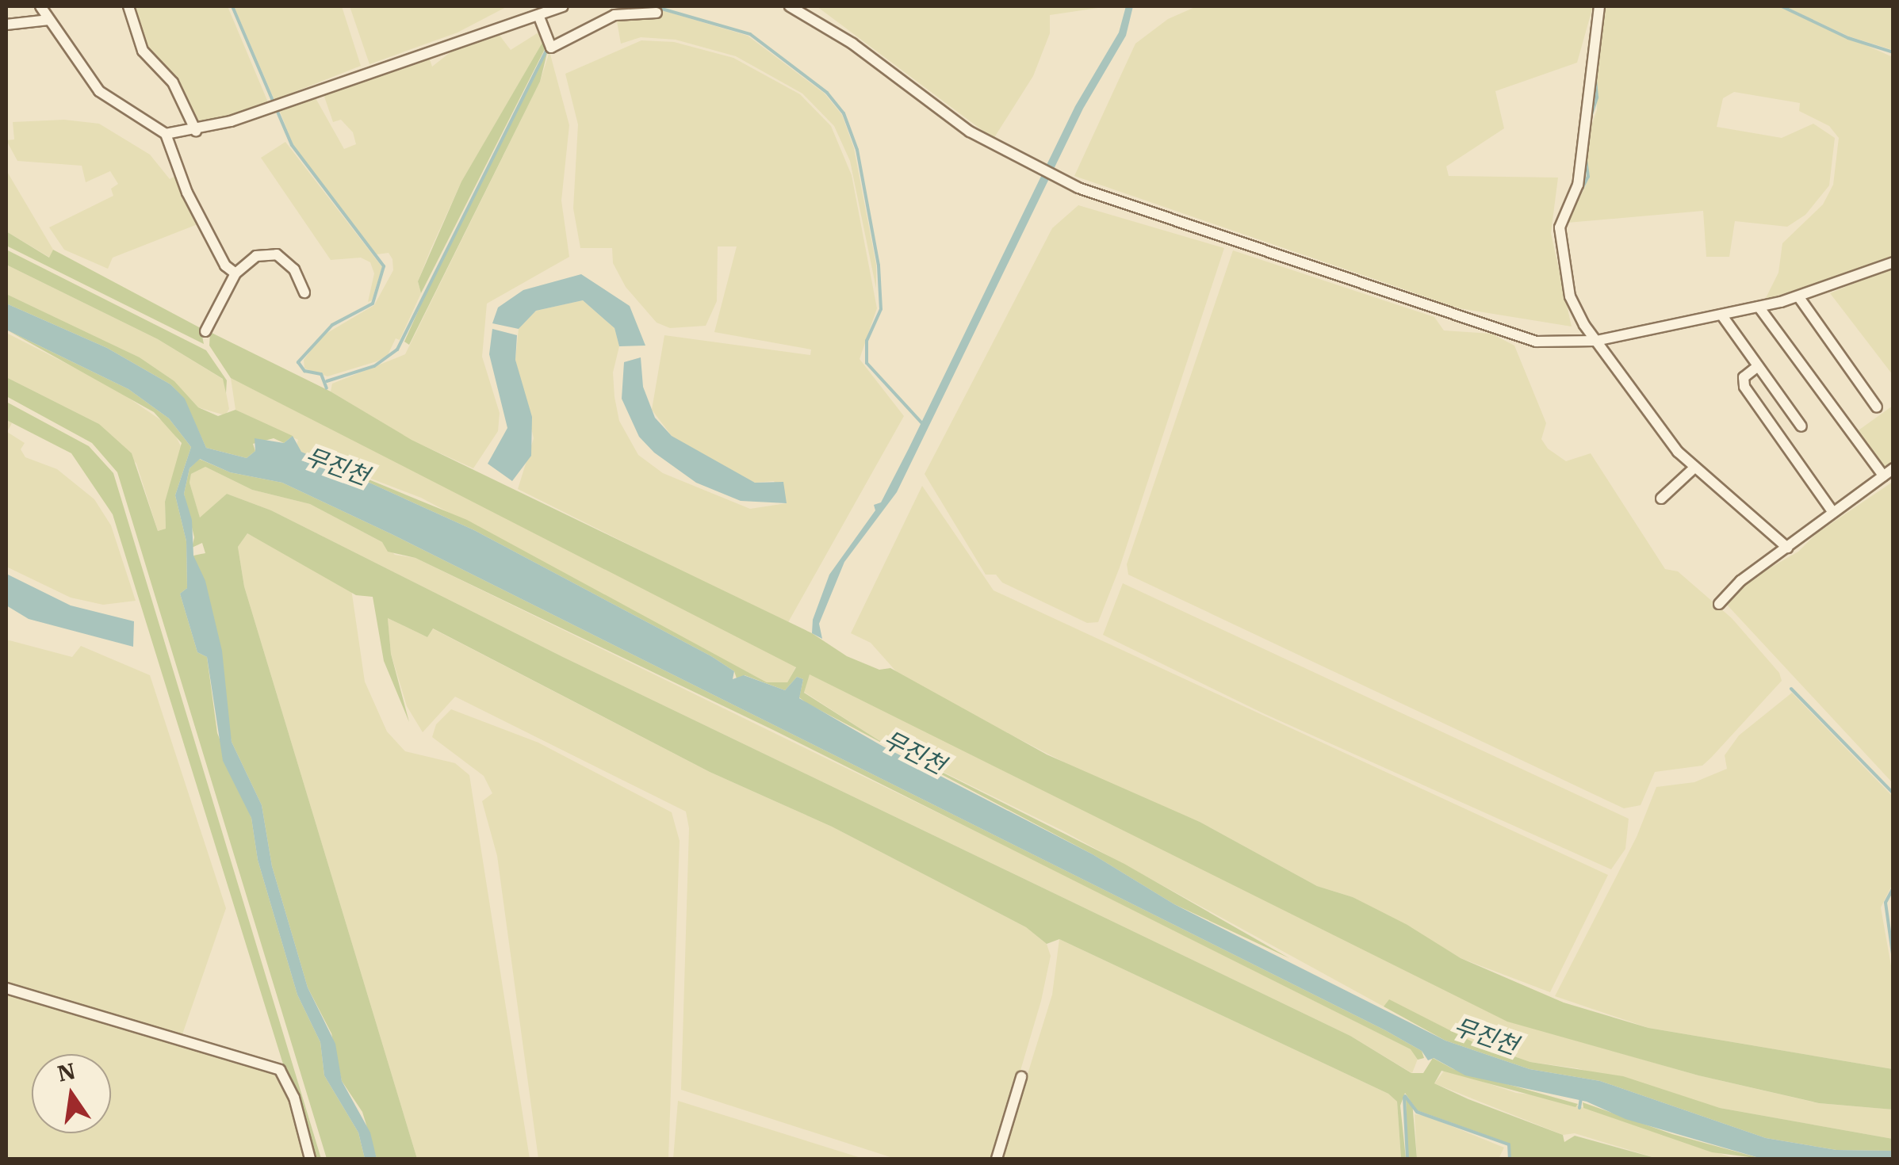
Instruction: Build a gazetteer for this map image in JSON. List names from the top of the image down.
{
  "water": ["무진천"],
  "north": "top"
}
